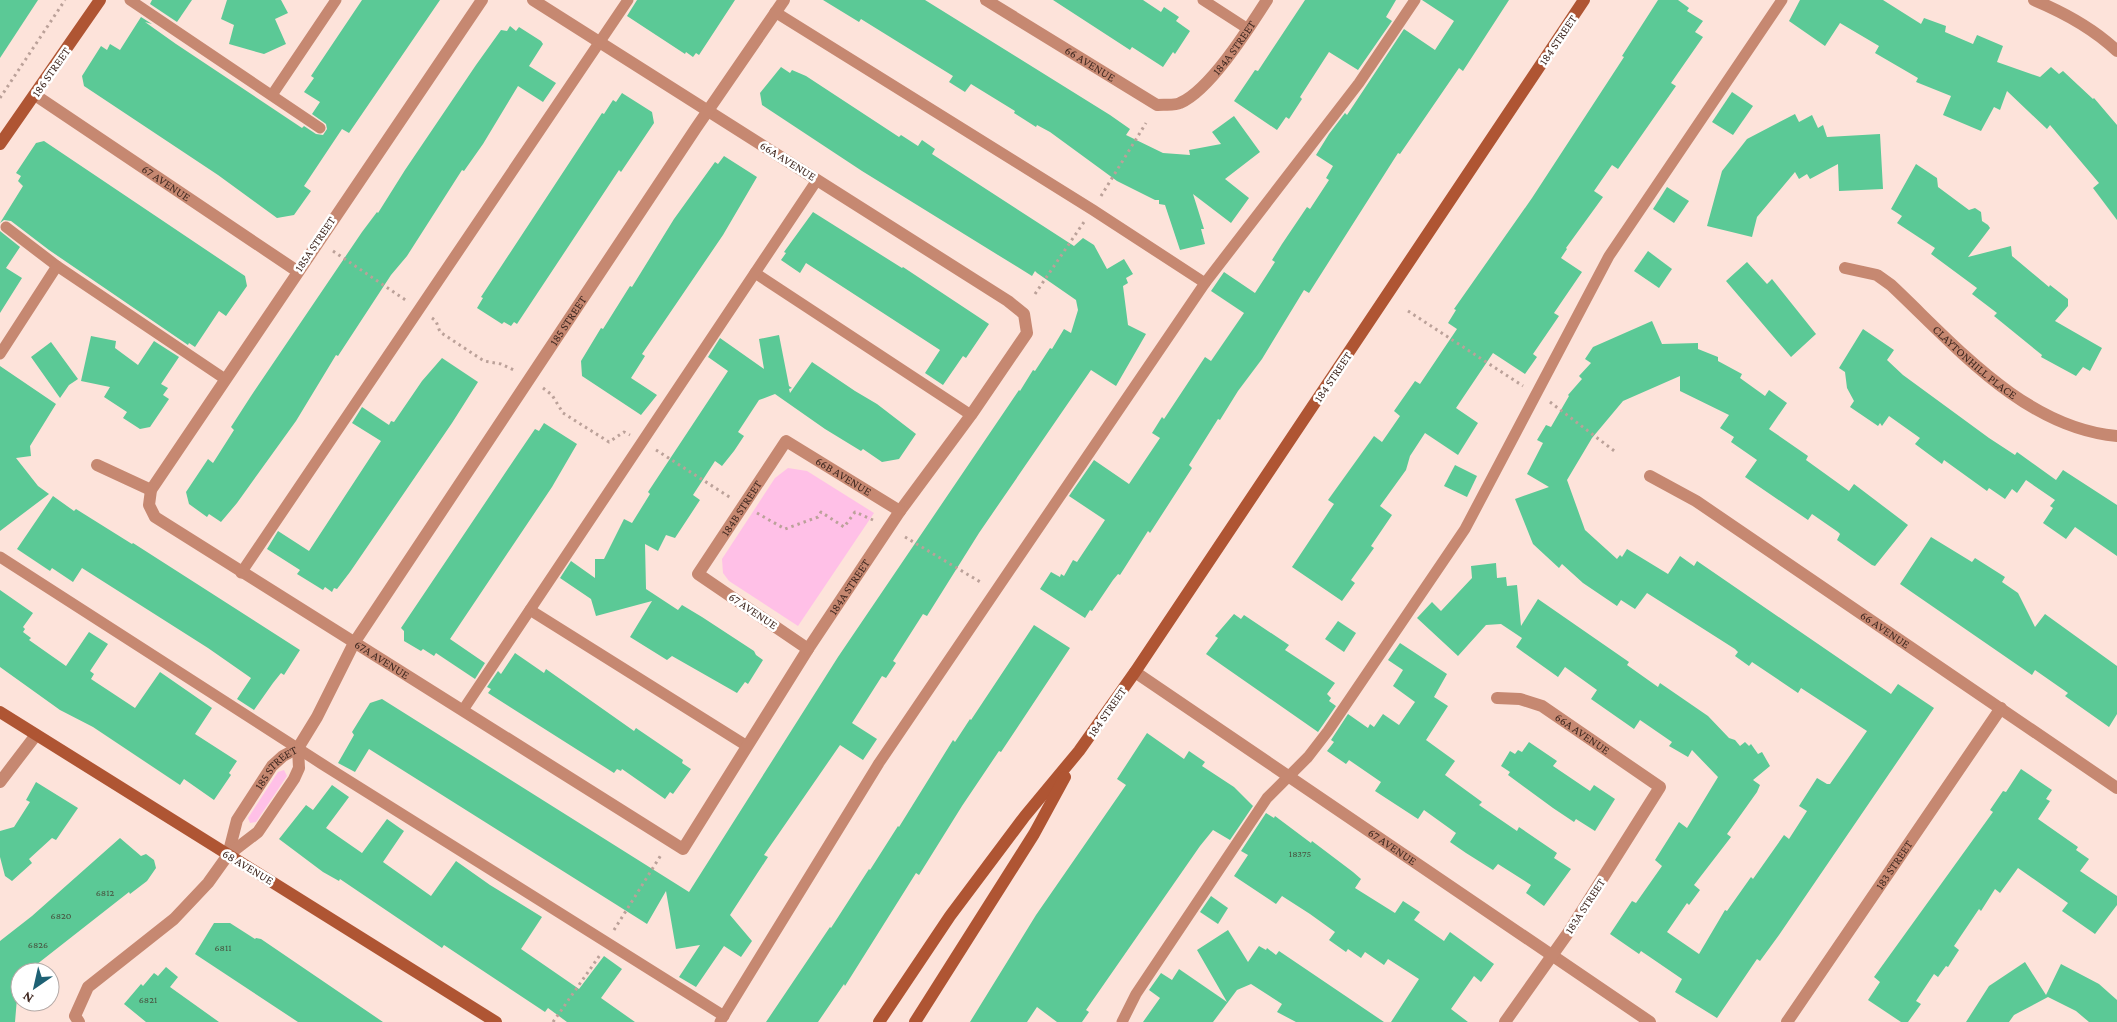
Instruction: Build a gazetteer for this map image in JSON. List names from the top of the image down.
{
  "streets": {
    "main road": ["184 STREET", "186 STREET", "68 AVENUE"],
    "street": [
      "184A STREET",
      "66 AVENUE",
      "66A AVENUE",
      "67 AVENUE",
      "185A STREET",
      "185 STREET",
      "CLAYTONHILL PLACE",
      "66B AVENUE",
      "184B STREET",
      "67A AVENUE",
      "183 STREET",
      "183A STREET"
    ]
  },
  "crossings": [
    ["184 STREET", "67 AVENUE"],
    ["184A STREET", "66 AVENUE"],
    ["184A STREET", "66A AVENUE"],
    ["184A STREET", "67 AVENUE"],
    ["184A STREET", "66B AVENUE"],
    ["184A STREET", "67A AVENUE"],
    ["66 AVENUE", "183 STREET"],
    ["186 STREET", "67 AVENUE"],
    ["66A AVENUE", "185 STREET"],
    ["66A AVENUE", "183A STREET"],
    ["67 AVENUE", "185A STREET"],
    ["67 AVENUE", "184B STREET"],
    ["67 AVENUE", "183A STREET"],
    ["185A STREET", "67A AVENUE"],
    ["185 STREET", "67A AVENUE"],
    ["185 STREET", "68 AVENUE"],
    ["66B AVENUE", "184B STREET"]
  ],
  "house_numbers": [
    "18375",
    "6812",
    "6820",
    "6826",
    "6811",
    "6821"
  ],
  "north": "bottom left"
}
